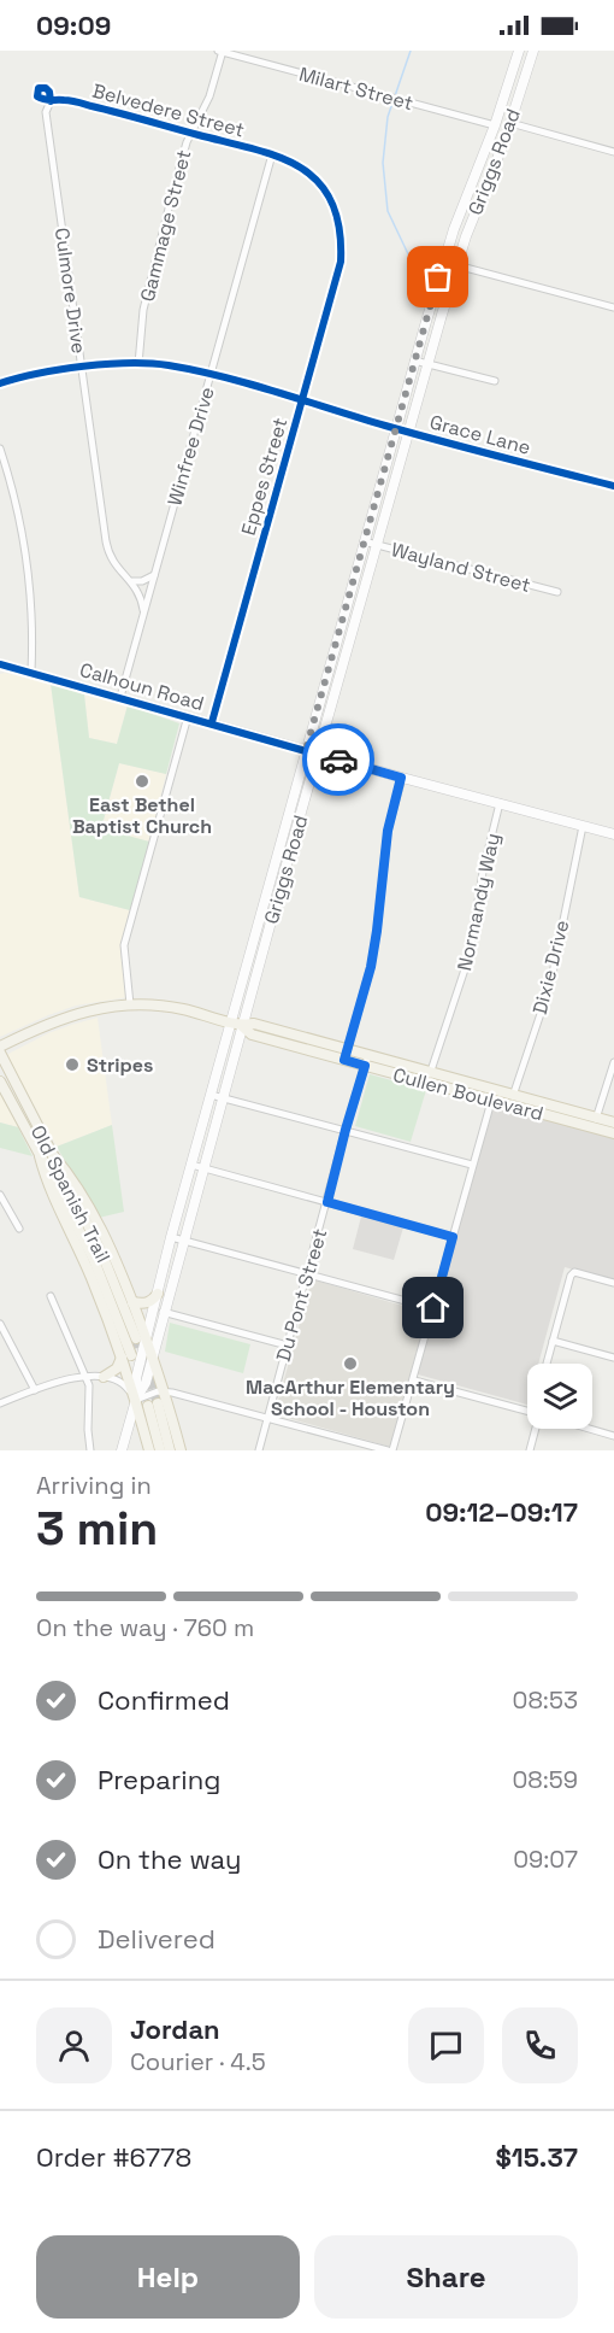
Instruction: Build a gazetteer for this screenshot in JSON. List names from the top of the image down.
{
  "streets": {
    "main road": [
      "Griggs Road",
      "Calhoun Road",
      "Cullen Boulevard",
      "Old Spanish Trail"
    ],
    "street": [
      "Milart Street",
      "Belvedere Street",
      "Gammage Street",
      "Culmore Drive",
      "Grace Lane",
      "Winfree Drive",
      "Eppes Street",
      "Wayland Street",
      "Normandy Way",
      "Dixie Drive",
      "Du Pont Street"
    ]
  },
  "crossings": [
    ["Milart Street", "Griggs Road"],
    ["Milart Street", "Gammage Street"],
    ["Belvedere Street", "Gammage Street"],
    ["Belvedere Street", "Culmore Drive"],
    ["Belvedere Street", "Winfree Drive"],
    ["Belvedere Street", "Eppes Street"],
    ["Griggs Road", "Grace Lane"],
    ["Griggs Road", "Wayland Street"],
    ["Griggs Road", "Calhoun Road"],
    ["Griggs Road", "Cullen Boulevard"],
    ["Griggs Road", "Old Spanish Trail"],
    ["Gammage Street", "Grace Lane"],
    ["Culmore Drive", "Grace Lane"],
    ["Culmore Drive", "Winfree Drive"],
    ["Grace Lane", "Winfree Drive"],
    ["Grace Lane", "Eppes Street"],
    ["Winfree Drive", "Calhoun Road"],
    ["Eppes Street", "Calhoun Road"],
    ["Calhoun Road", "Normandy Way"],
    ["Calhoun Road", "Dixie Drive"],
    ["Normandy Way", "Cullen Boulevard"],
    ["Dixie Drive", "Cullen Boulevard"],
    ["Cullen Boulevard", "Du Pont Street"]
  ],
  "places": ["East Bethel Baptist Church", "Stripes", "MacArthur Elementary School - Houston"],
  "page": {
    "status": "09:09",
    "heading": ["3 min", "Arriving in", "09:12–09:17"],
    "panel": [
      "Jordan",
      "Courier · 4.5",
      "Order #6778",
      "$15.37"
    ],
    "bar": "On the way · 760 m",
    "list": [
      ["Confirmed", "08:53"],
      ["Preparing", "08:59"],
      ["On the way", "09:07"],
      "Delivered"
    ],
    "buttons": ["Help", "Share"]
  }
}
